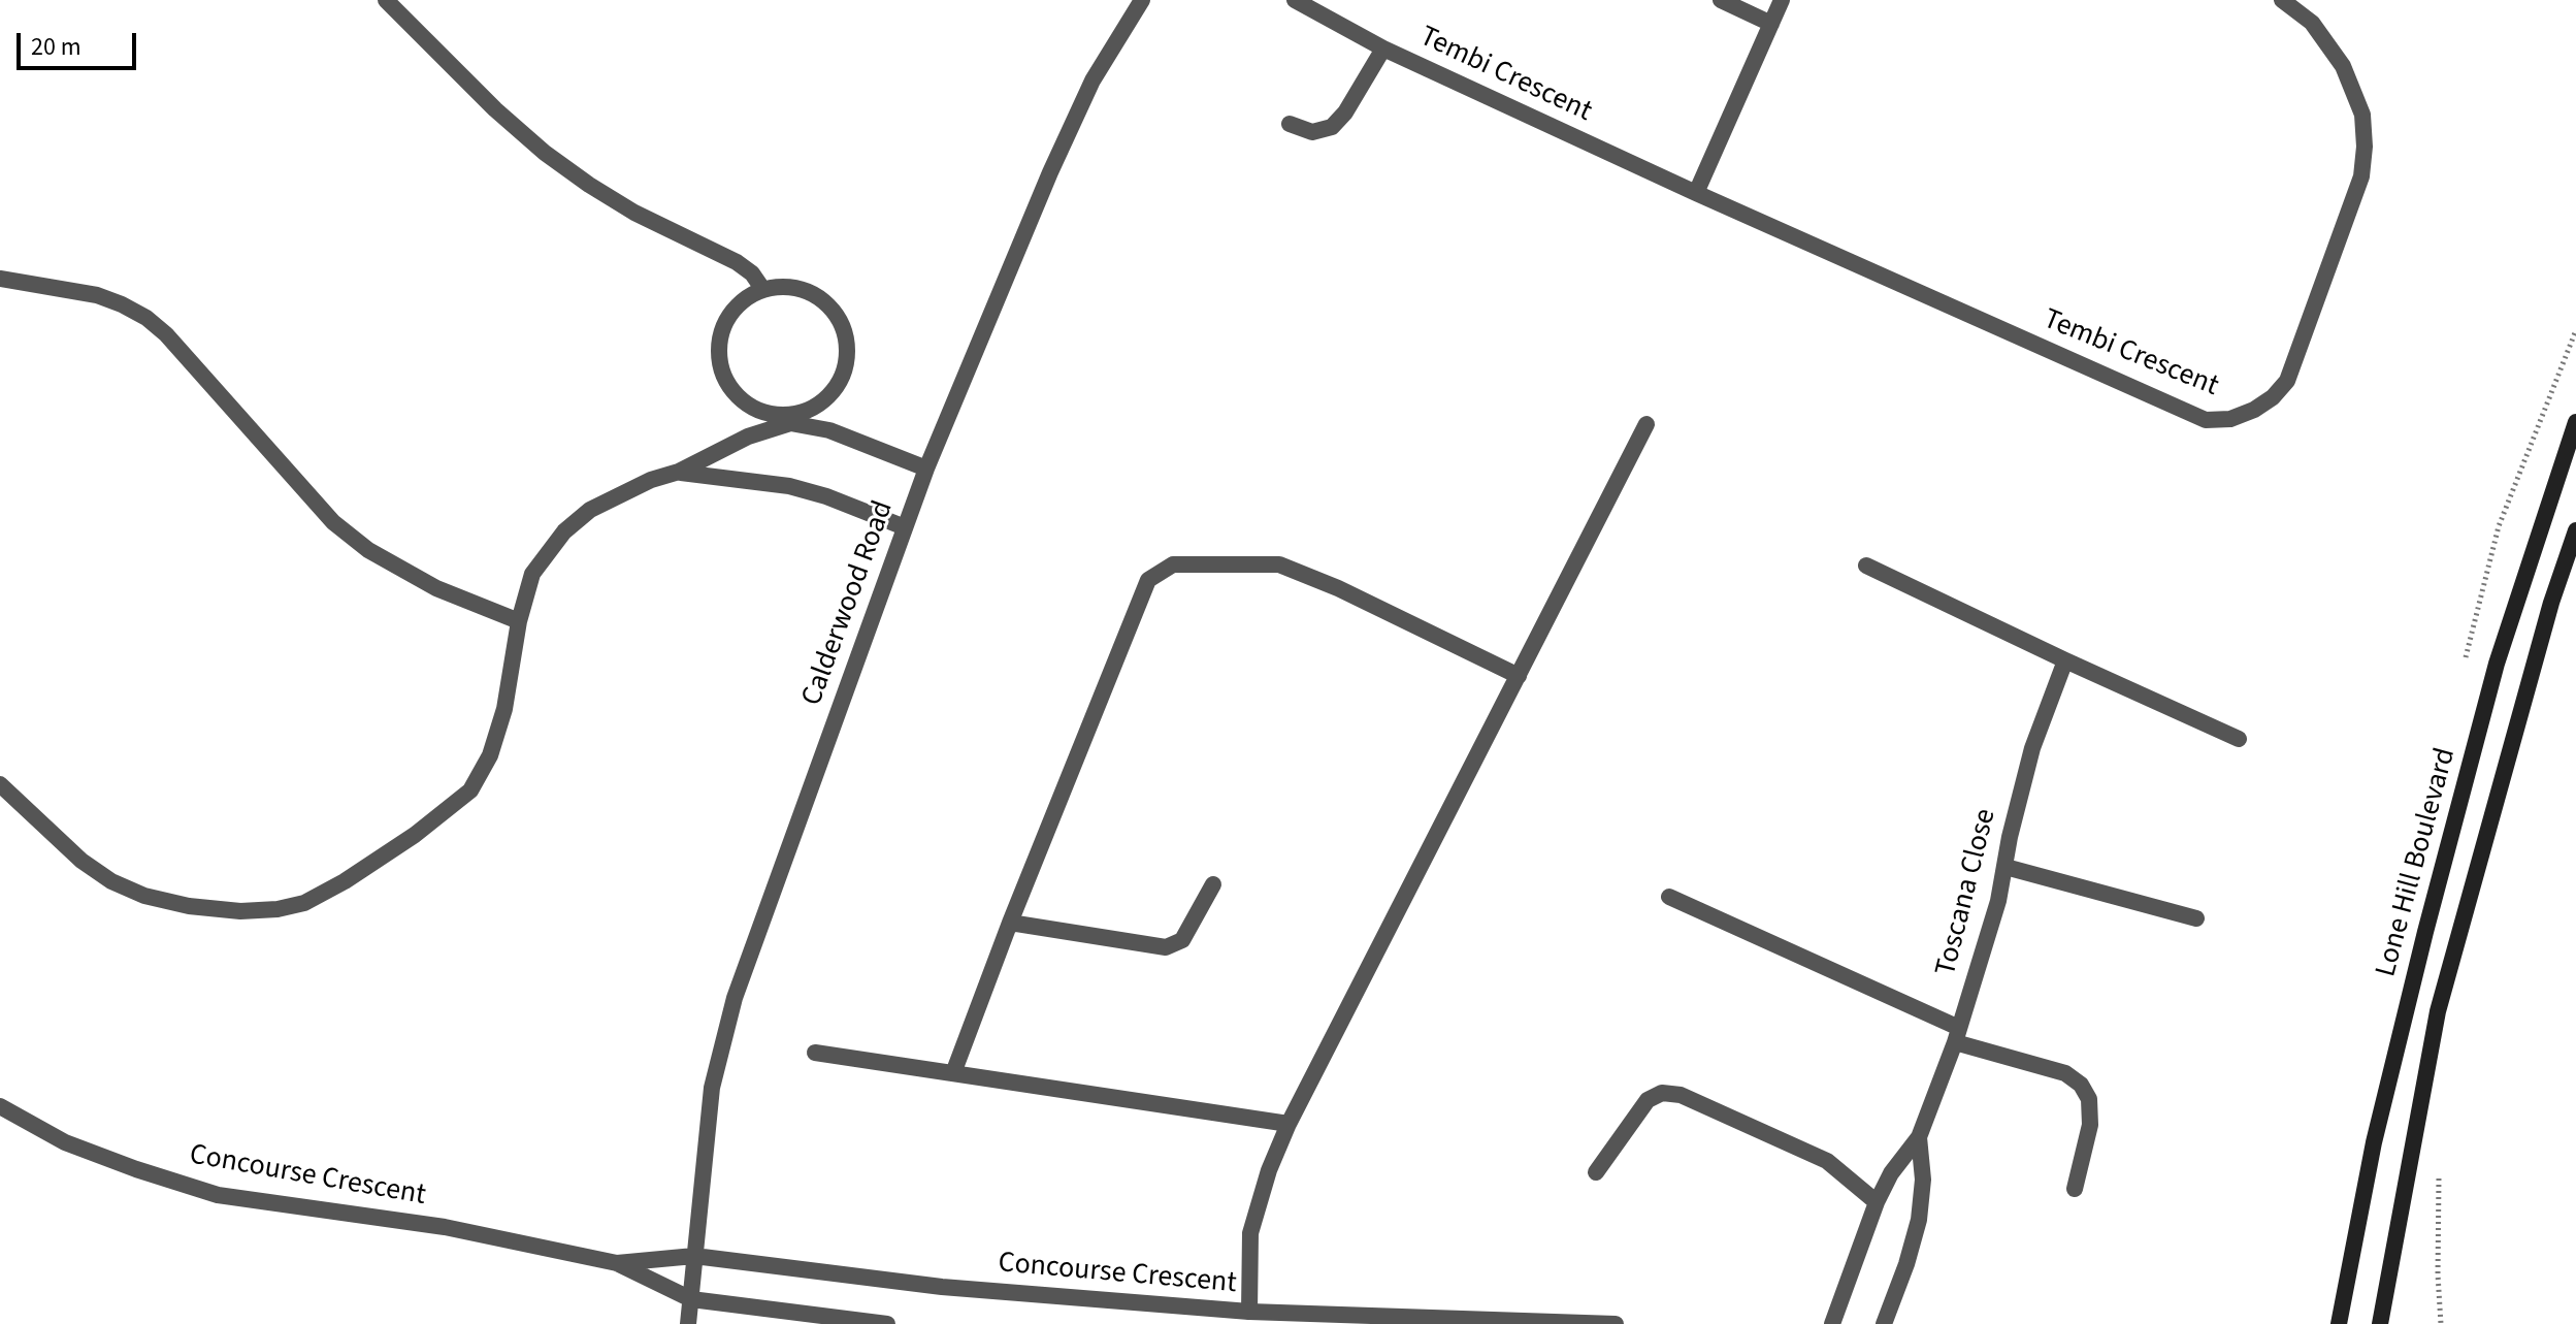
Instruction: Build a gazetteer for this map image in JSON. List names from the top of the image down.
{
  "streets": {
    "street": [
      "Tembi Crescent",
      "Calderwood Road",
      "Lone Hill Boulevard",
      "Toscana Close",
      "Concourse Crescent"
    ]
  },
  "crossings": [
    ["Calderwood Road", "Concourse Crescent"]
  ],
  "scale_bar": "20 m"
}
